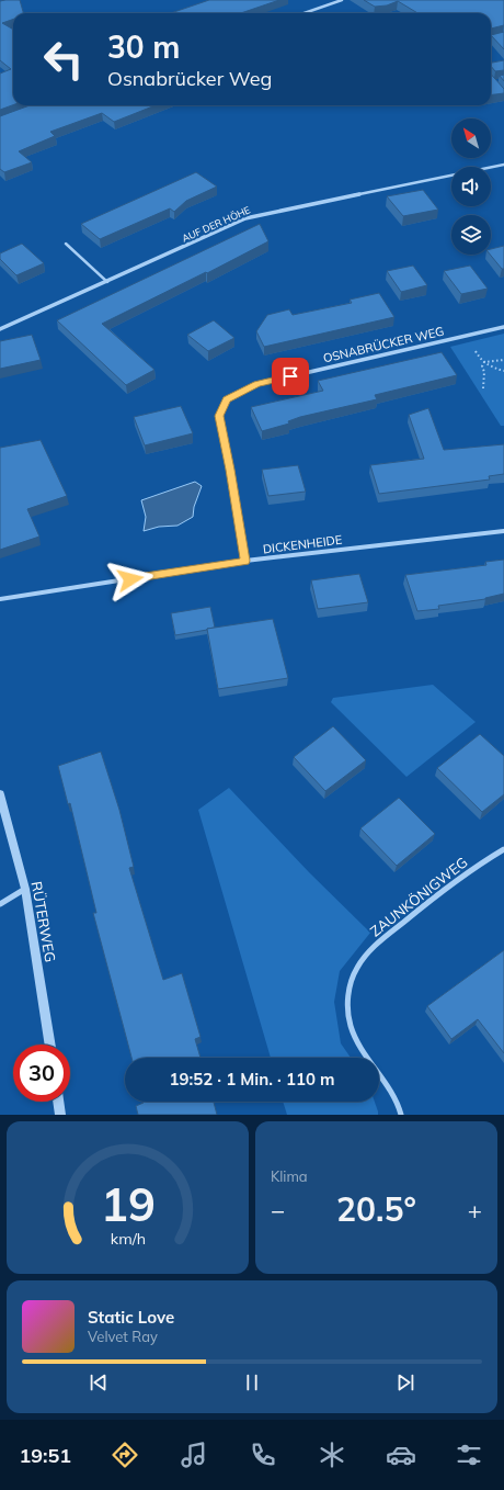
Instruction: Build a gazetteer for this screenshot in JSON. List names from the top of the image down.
{
  "streets": {
    "street": [
      "AUF DER HÖHE",
      "OSNABRÜCKER WEG",
      "DICKENHEIDE",
      "ZAUNKÖNIGWEG",
      "RÜTERWEG"
    ]
  },
  "crossings": [
    ["OSNABRÜCKER WEG", "DICKENHEIDE"]
  ],
  "north": "top left",
  "page": {
    "turn": ["30 m", "Osnabrücker Weg"],
    "limit": "30",
    "trip": "19:52 · 1 Min. · 110 m",
    "tile": "Klima",
    "heat": ["−", "20.5°", "+"],
    "song": ["Static Love", "Velvet Ray"],
    "tabs": "19:51",
    "gauge": ["19", "km/h"]
  }
}
